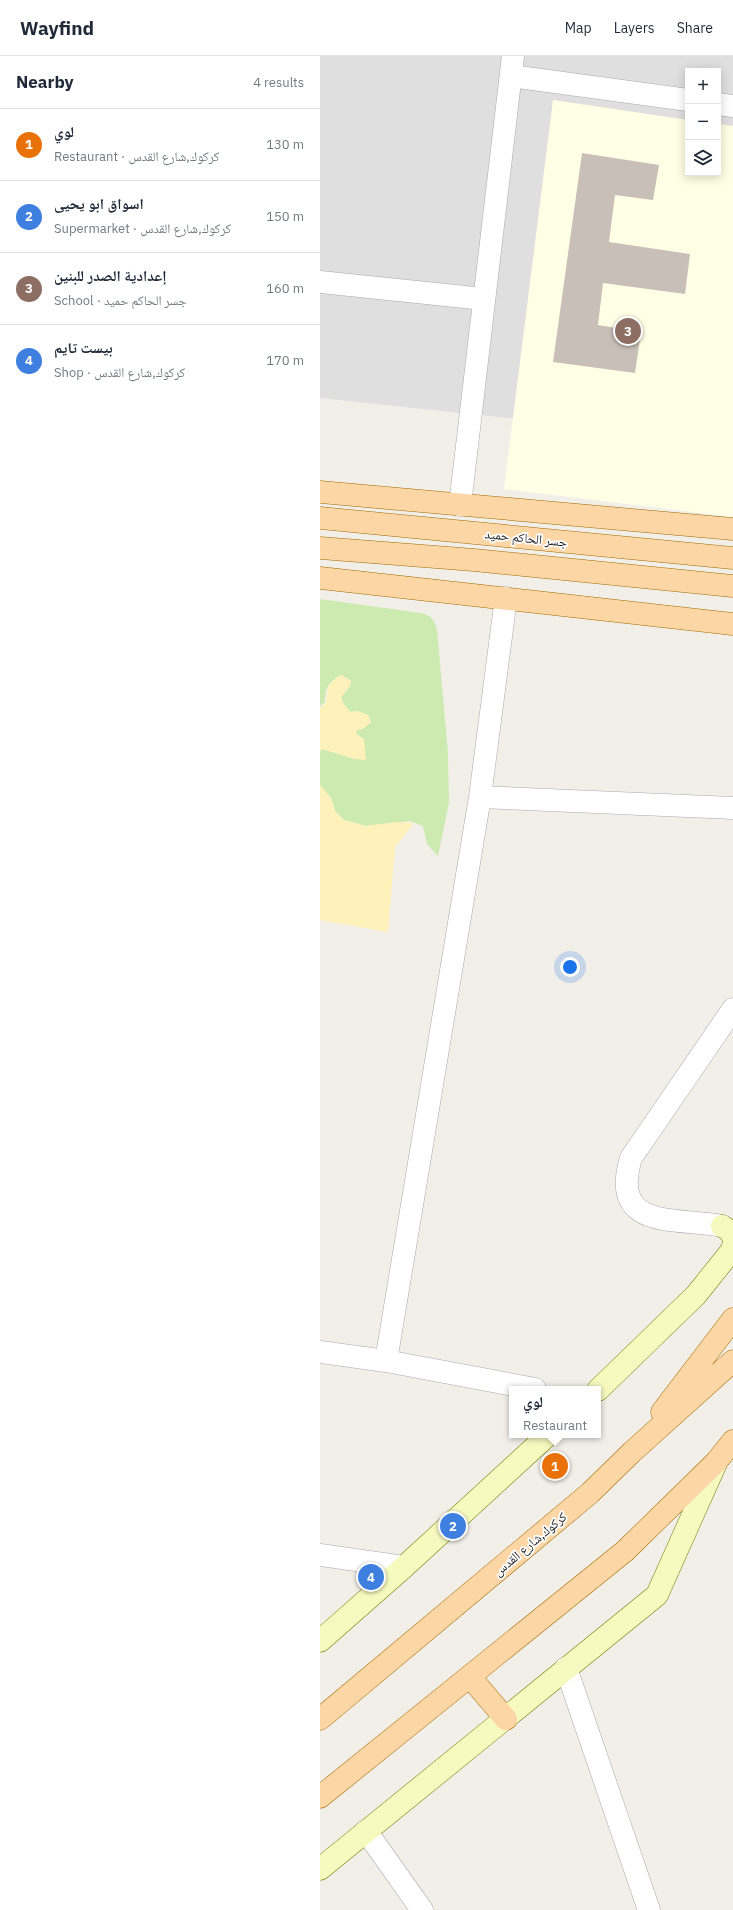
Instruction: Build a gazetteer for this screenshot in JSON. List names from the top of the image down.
{
  "streets": {
    "main road": ["جسر الحاكم حميد", "كركوك,شارع القدس"]
  },
  "page": {
    "header": "Wayfind",
    "nav": ["Map", "Layers", "Share"],
    "heading": ["Nearby", "4 results"],
    "map_buttons": ["+", "−"],
    "list": [
      {
        "mark": "1",
        "name": "لوي",
        "note": "Restaurant · كركوك,شارع القدس",
        "value": "130 m"
      },
      {
        "mark": "2",
        "name": "اسواق ابو يحيى",
        "note": "Supermarket · كركوك,شارع القدس",
        "value": "150 m"
      },
      {
        "mark": "3",
        "name": "إعدادية الصدر للبنين",
        "note": "School · جسر الحاكم حميد",
        "value": "160 m"
      },
      {
        "mark": "4",
        "name": "بيست تايم",
        "note": "Shop · كركوك,شارع القدس",
        "value": "170 m"
      }
    ],
    "pins": [
      "3",
      "1",
      "2",
      "4"
    ],
    "popup": ["لوي", "Restaurant"]
  }
}
